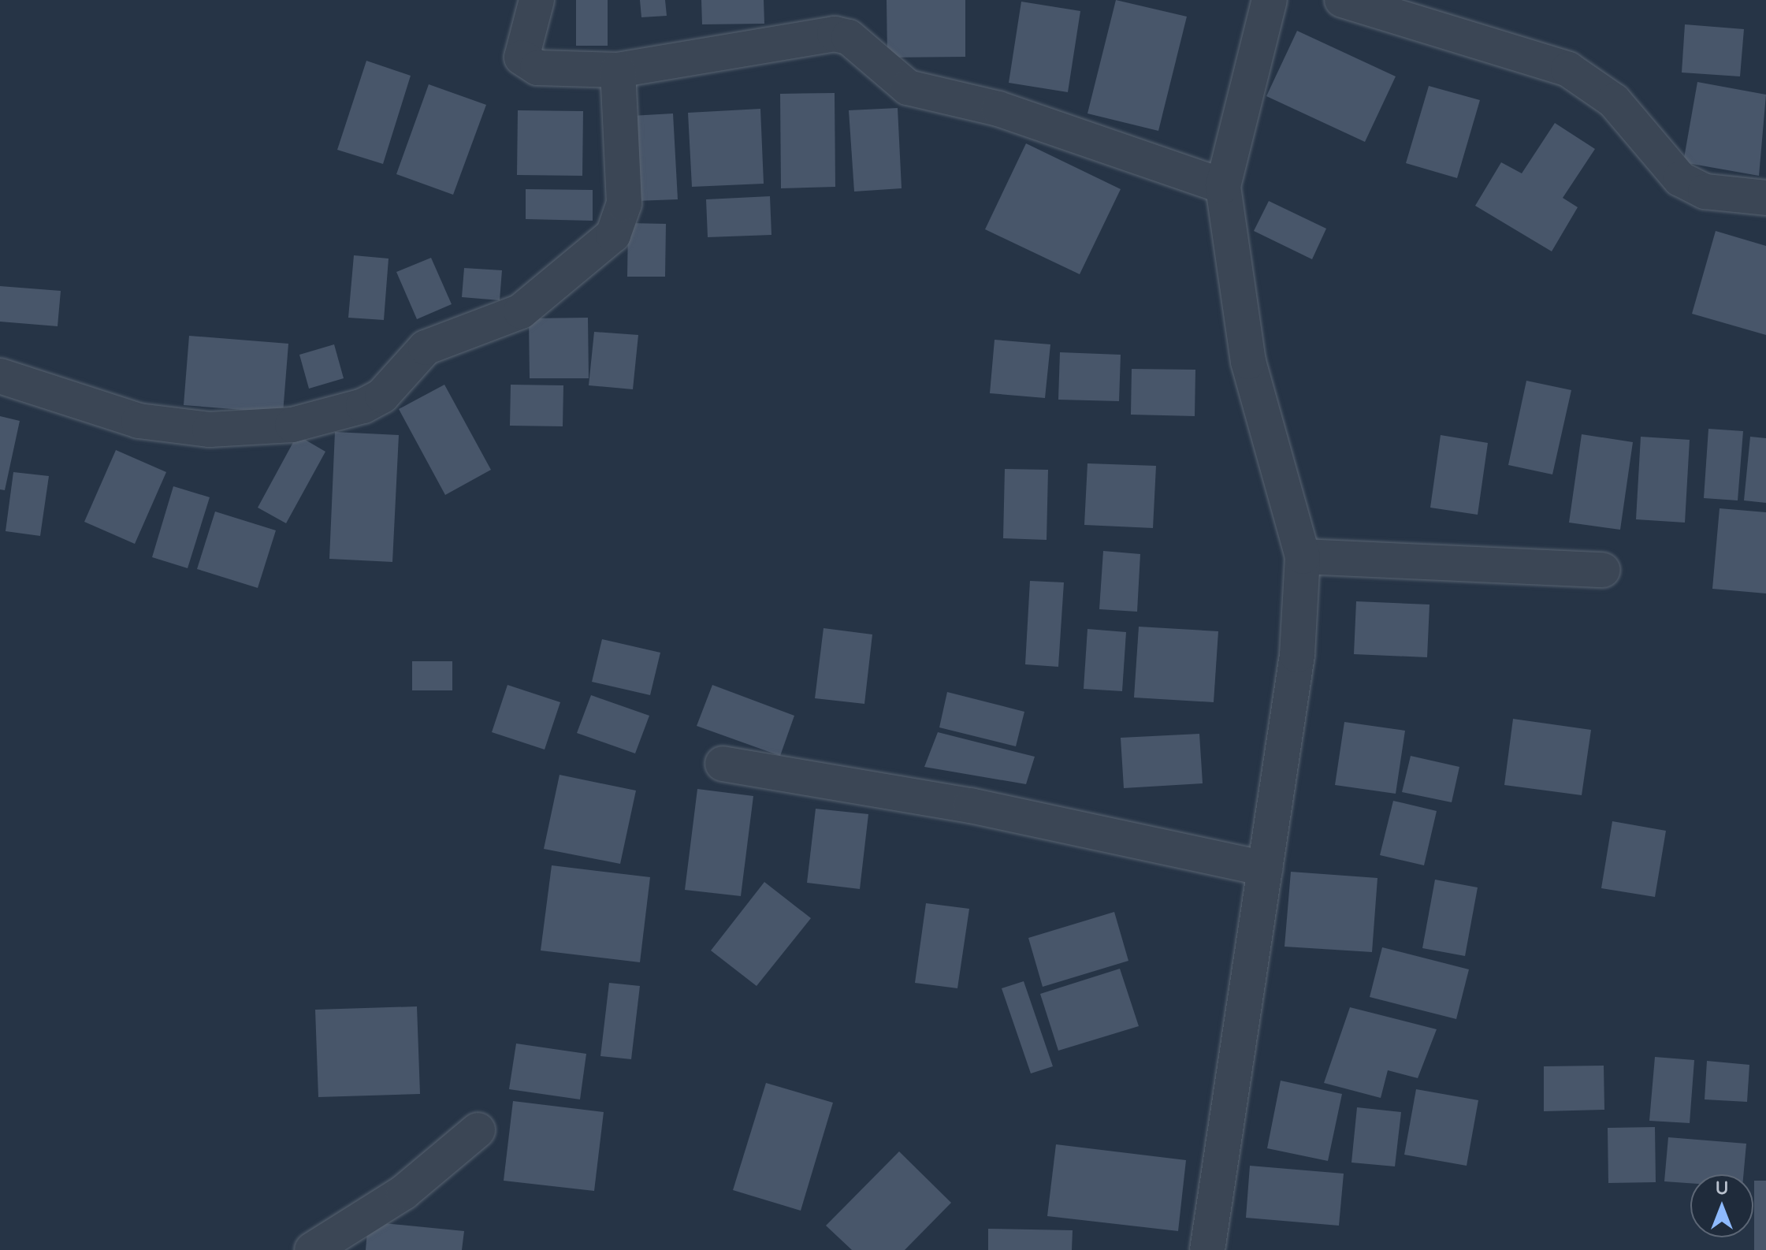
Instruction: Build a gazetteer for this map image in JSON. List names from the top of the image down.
{
  "north": "top"
}
